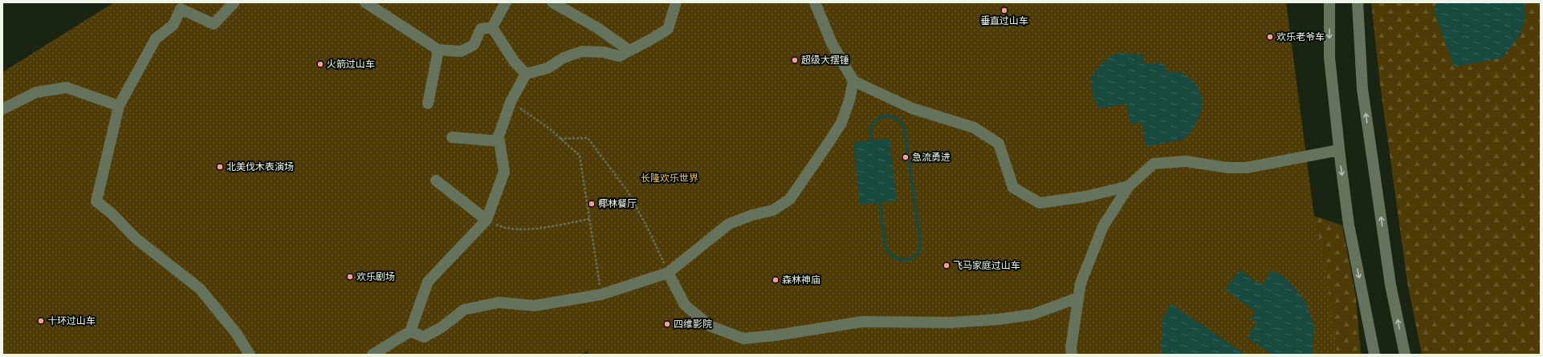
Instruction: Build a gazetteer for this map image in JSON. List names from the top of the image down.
{
  "parks": ["长隆欢乐世界"],
  "places": [
    "垂直过山车",
    "欢乐老爷车",
    "超级大摆锤",
    "火箭过山车",
    "急流勇进",
    "北美伐木表演场",
    "椰林餐厅",
    "飞马家庭过山车",
    "欢乐剧场",
    "森林神庙",
    "十环过山车",
    "四维影院"
  ]
}
